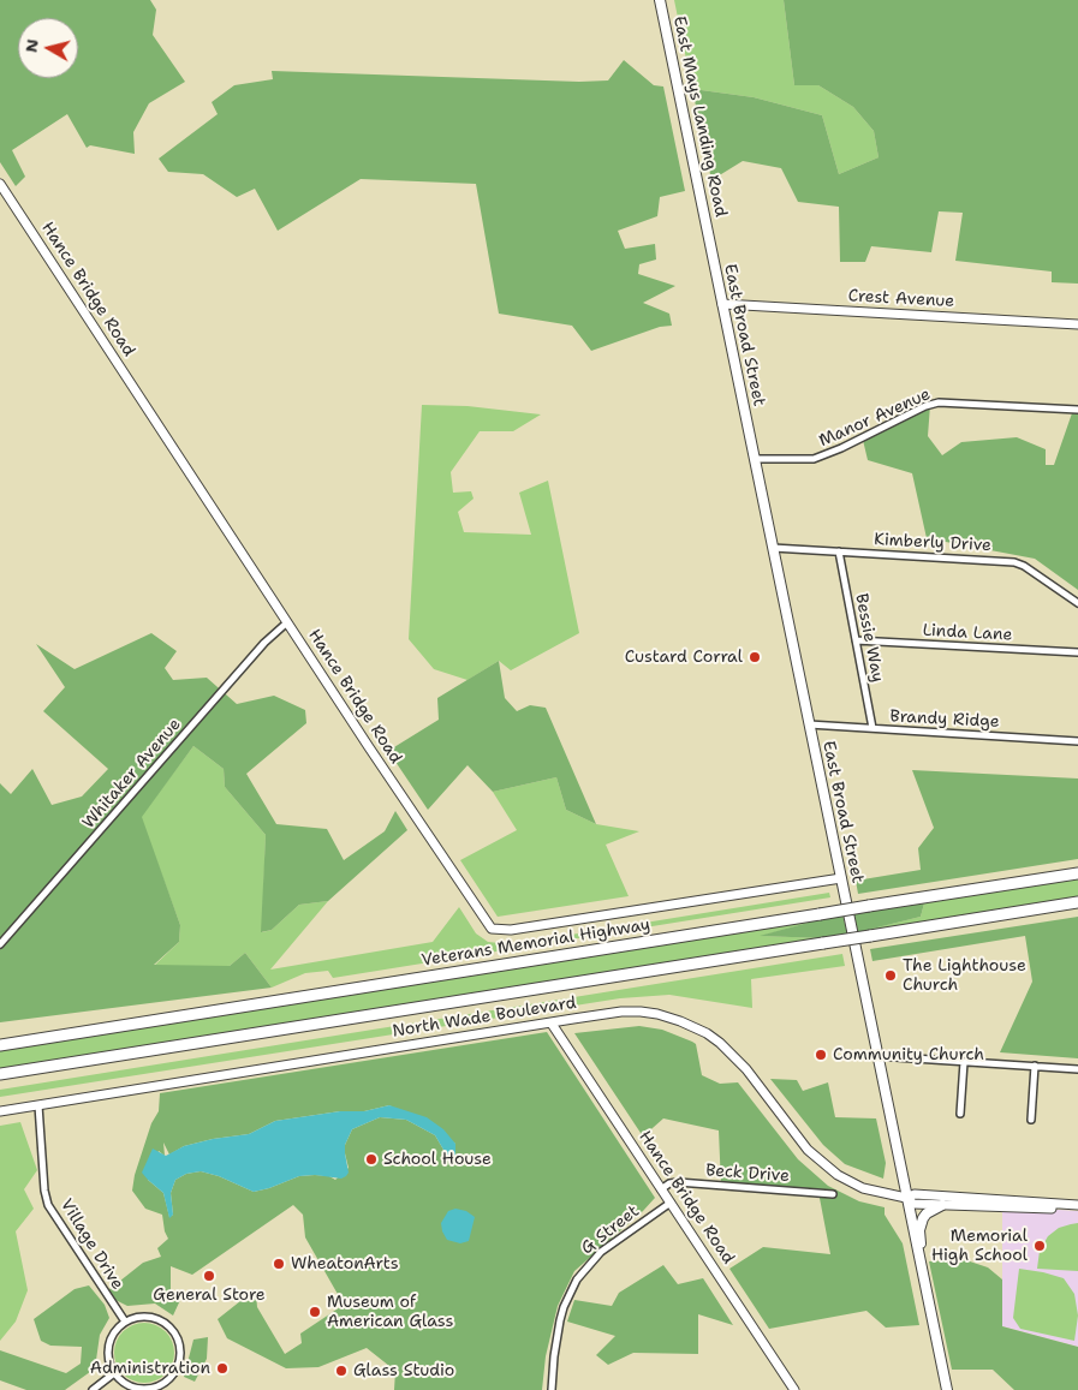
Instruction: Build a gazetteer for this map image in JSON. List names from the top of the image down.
{
  "streets": {
    "highway": ["Veterans Memorial Highway"],
    "main road": ["East Mays Landing Road", "East Broad Street"],
    "street": [
      "Hance Bridge Road",
      "Crest Avenue",
      "Manor Avenue",
      "Kimberly Drive",
      "Linda Lane",
      "Bessie Way",
      "Brandy Ridge",
      "Whitaker Avenue",
      "North Wade Boulevard",
      "Beck Drive",
      "G Street",
      "Village Drive"
    ]
  },
  "crossings": [
    ["East Mays Landing Road", "East Broad Street"],
    ["Hance Bridge Road", "East Broad Street"],
    ["Hance Bridge Road", "Whitaker Avenue"],
    ["Hance Bridge Road", "North Wade Boulevard"],
    ["Hance Bridge Road", "Beck Drive"],
    ["Hance Bridge Road", "G Street"],
    ["Crest Avenue", "East Broad Street"],
    ["East Broad Street", "Manor Avenue"],
    ["East Broad Street", "Kimberly Drive"],
    ["East Broad Street", "Brandy Ridge"],
    ["East Broad Street", "North Wade Boulevard"],
    ["Kimberly Drive", "Bessie Way"],
    ["Linda Lane", "Bessie Way"],
    ["Bessie Way", "Brandy Ridge"],
    ["North Wade Boulevard", "Village Drive"]
  ],
  "places": [
    "Custard Corral",
    "The Lighthouse Church",
    "Community Church",
    "School House",
    "Memorial High School",
    "WheatonArts",
    "General Store",
    "Museum of American Glass",
    "Administration",
    "Glass Studio"
  ],
  "north": "left"
}
